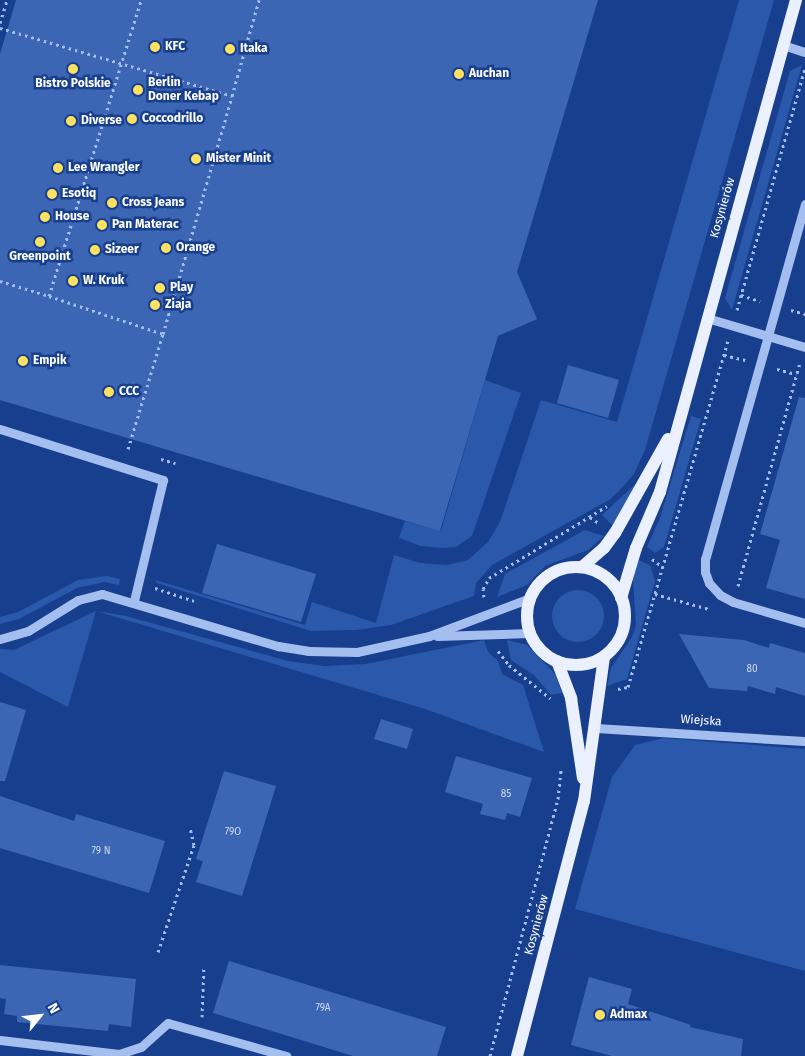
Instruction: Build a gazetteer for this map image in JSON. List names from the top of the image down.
{
  "streets": {
    "main road": ["Kosynierów"],
    "street": ["Wiejska"]
  },
  "crossings": [
    ["Kosynierów", "Wiejska"]
  ],
  "places": [
    "KFC",
    "Itaka",
    "Bistro Polskie",
    "Auchan",
    "Berlin Doner Kebap",
    "Coccodrillo",
    "Diverse",
    "Mister Minit",
    "Lee Wrangler",
    "Esotiq",
    "Cross Jeans",
    "House",
    "Pan Materac",
    "Greenpoint",
    "Orange",
    "Sizeer",
    "W. Kruk",
    "Play",
    "Ziaja",
    "Empik",
    "CCC",
    "Admax"
  ],
  "house_numbers": [
    "80",
    "85",
    "79O",
    "79 N",
    "79A"
  ],
  "north": "top right"
}
